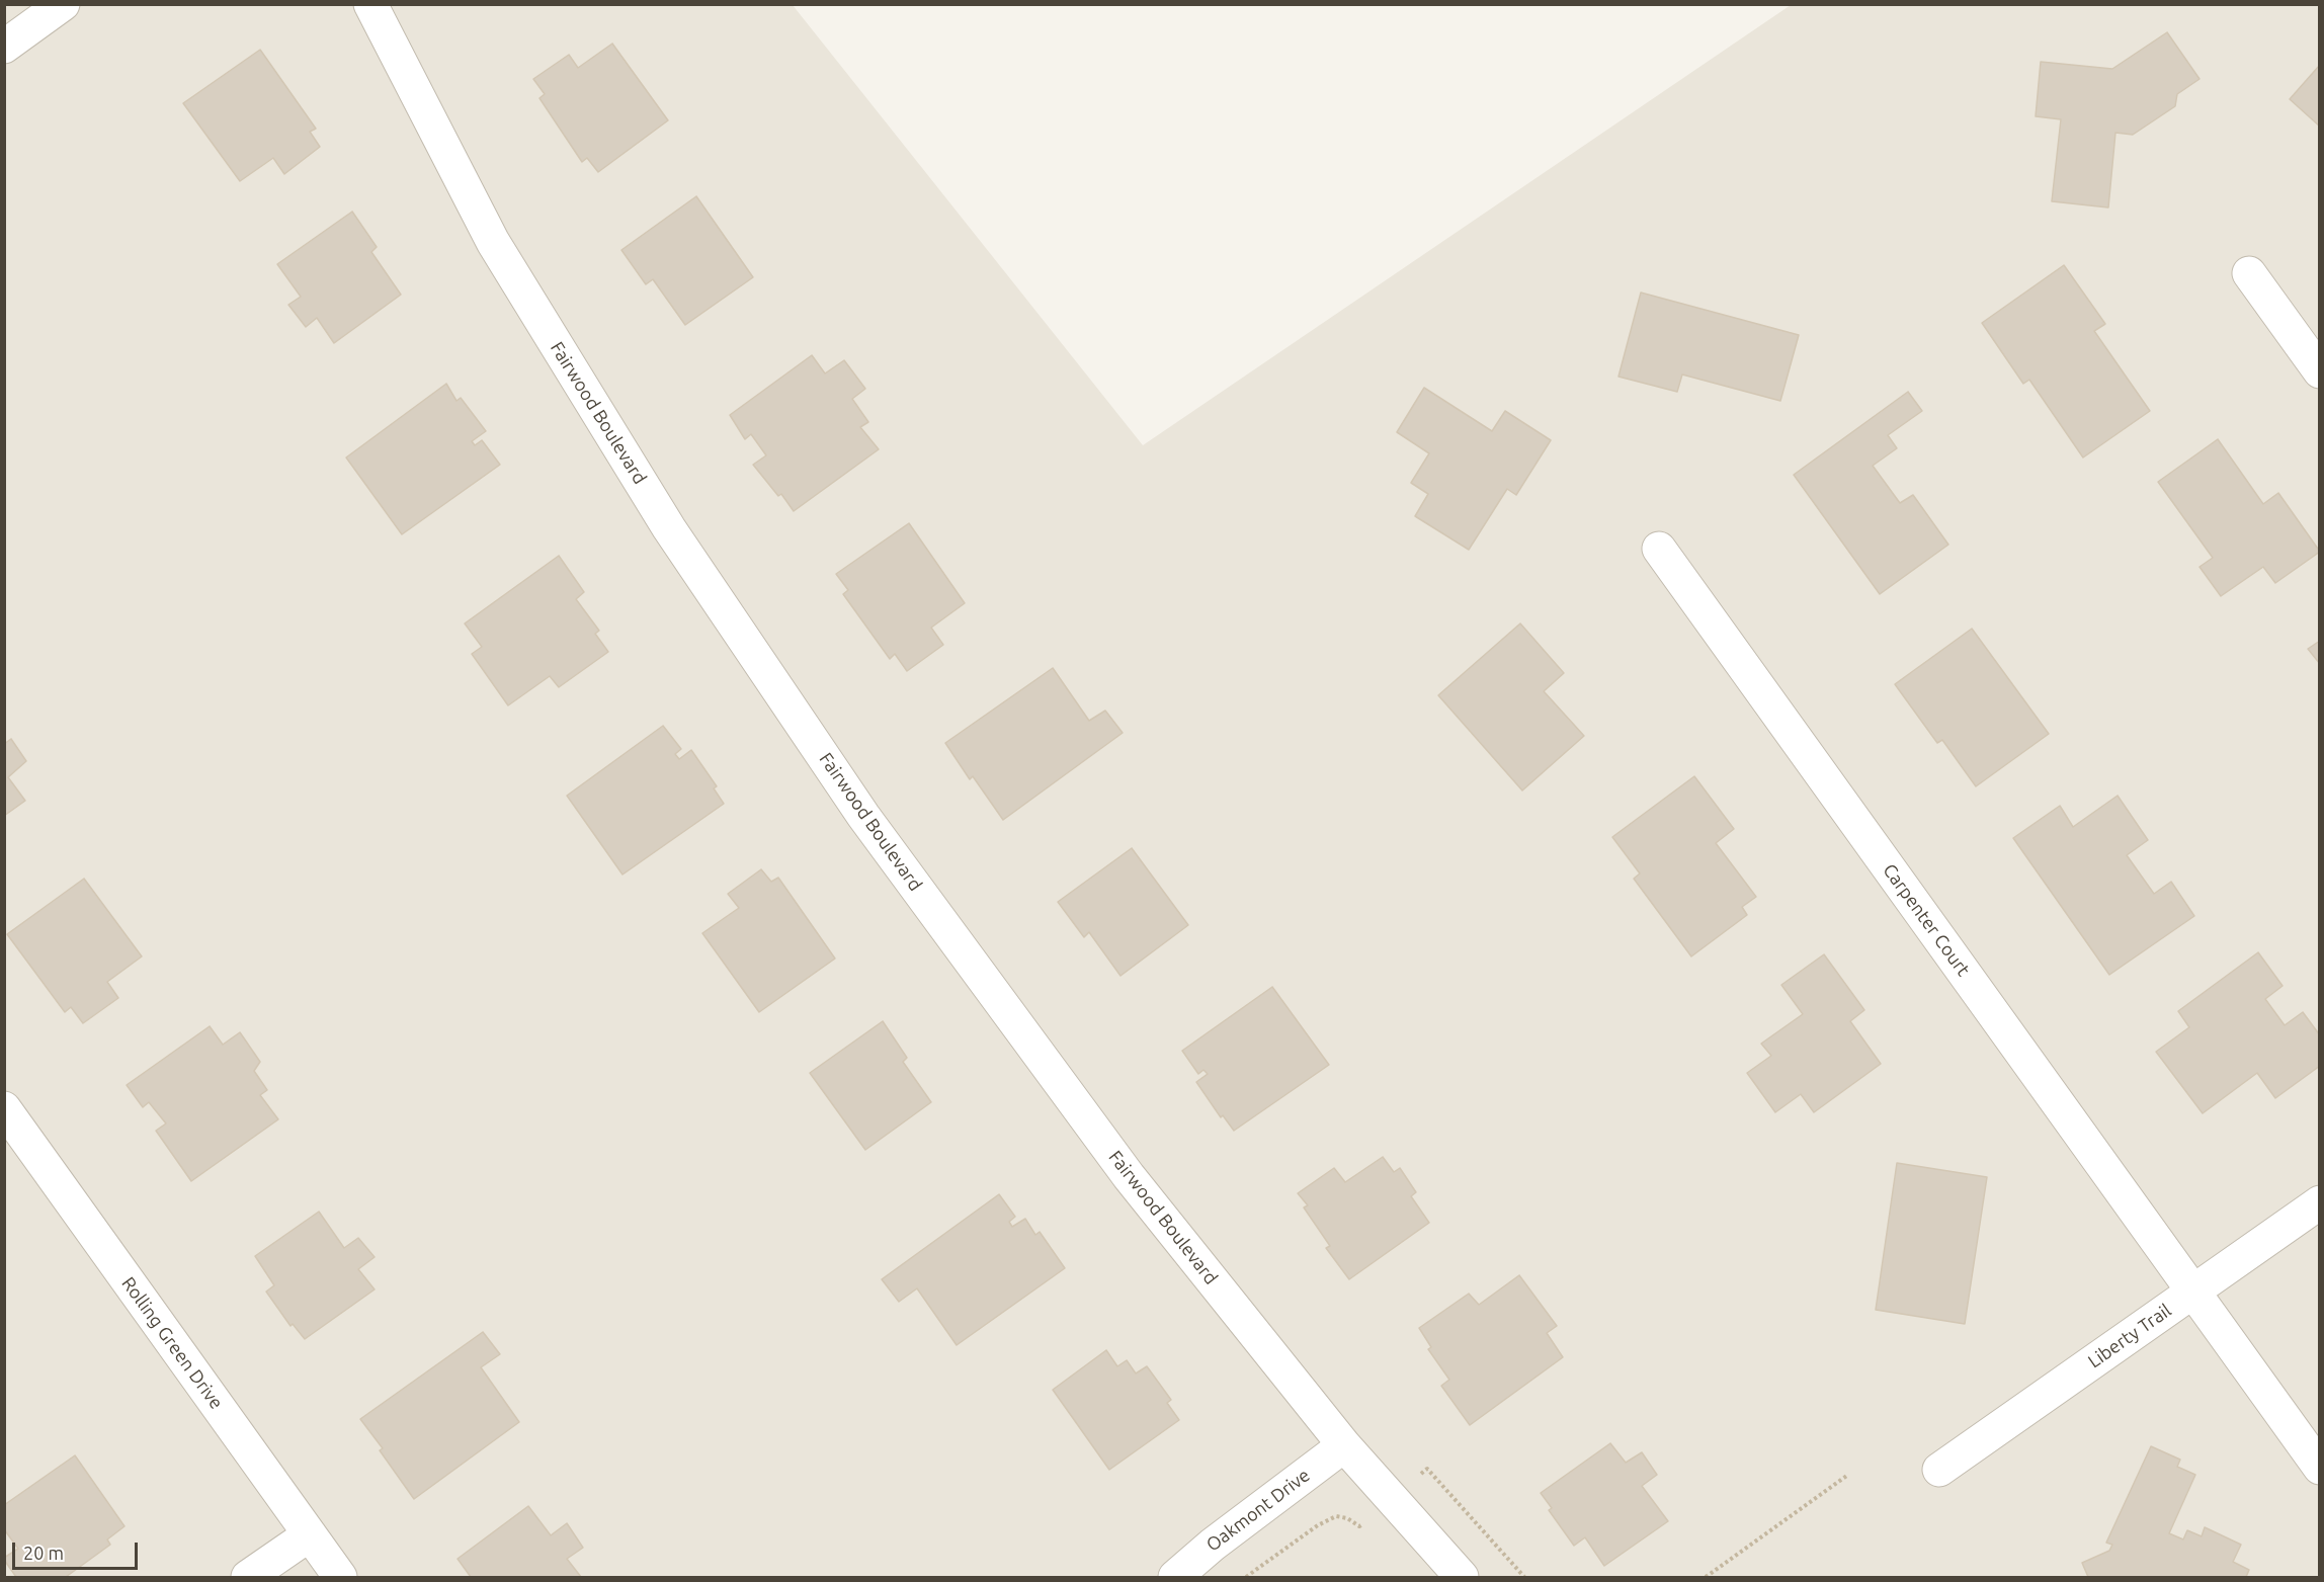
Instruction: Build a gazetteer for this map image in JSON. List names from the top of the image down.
{
  "streets": {
    "street": [
      "Fairwood Boulevard",
      "Carpenter Court",
      "Liberty Trail",
      "Rolling Green Drive",
      "Oakmont Drive"
    ]
  },
  "crossings": [
    ["Fairwood Boulevard", "Oakmont Drive"],
    ["Carpenter Court", "Liberty Trail"]
  ],
  "scale_bar": "20 m"
}
